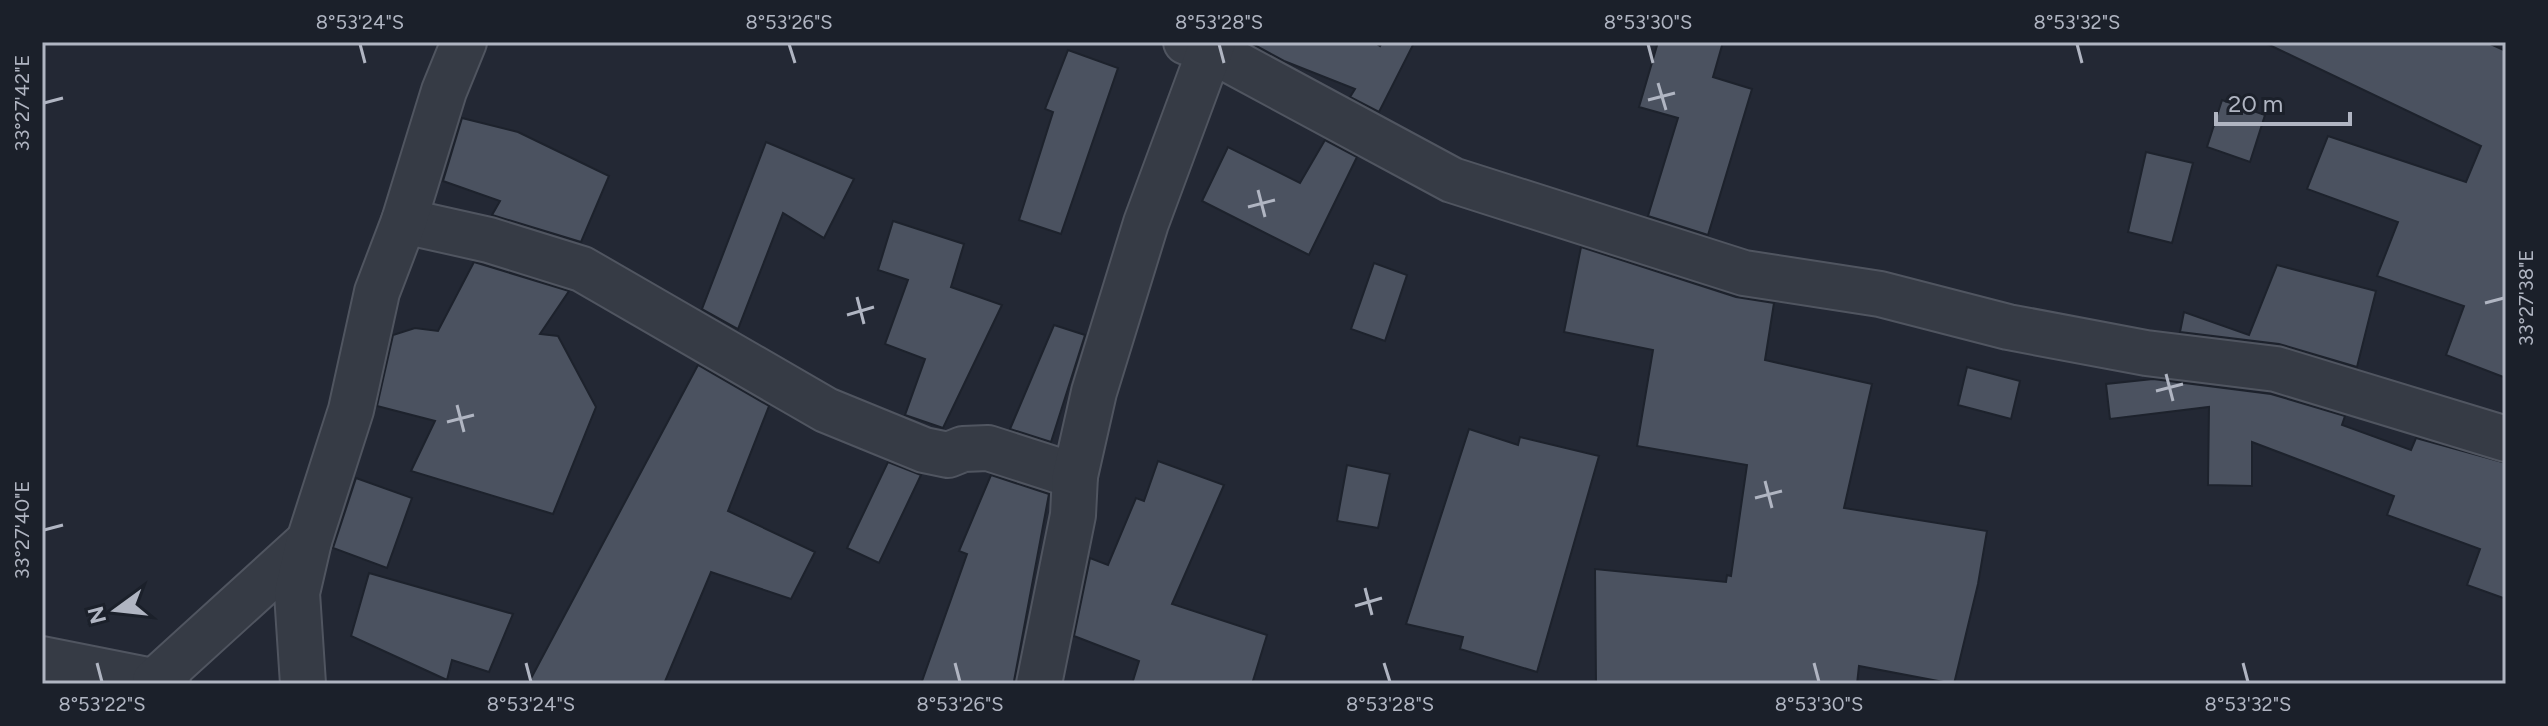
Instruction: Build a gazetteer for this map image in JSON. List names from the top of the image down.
{
  "scale_bar": "20 m",
  "north": "left",
  "coordinates": [
    "8°53'24\"S",
    "8°53'26\"S",
    "8°53'28\"S",
    "8°53'30\"S",
    "8°53'32\"S",
    "33°27'42\"E",
    "33°27'38\"E",
    "33°27'40\"E",
    "8°53'22\"S"
  ]
}
